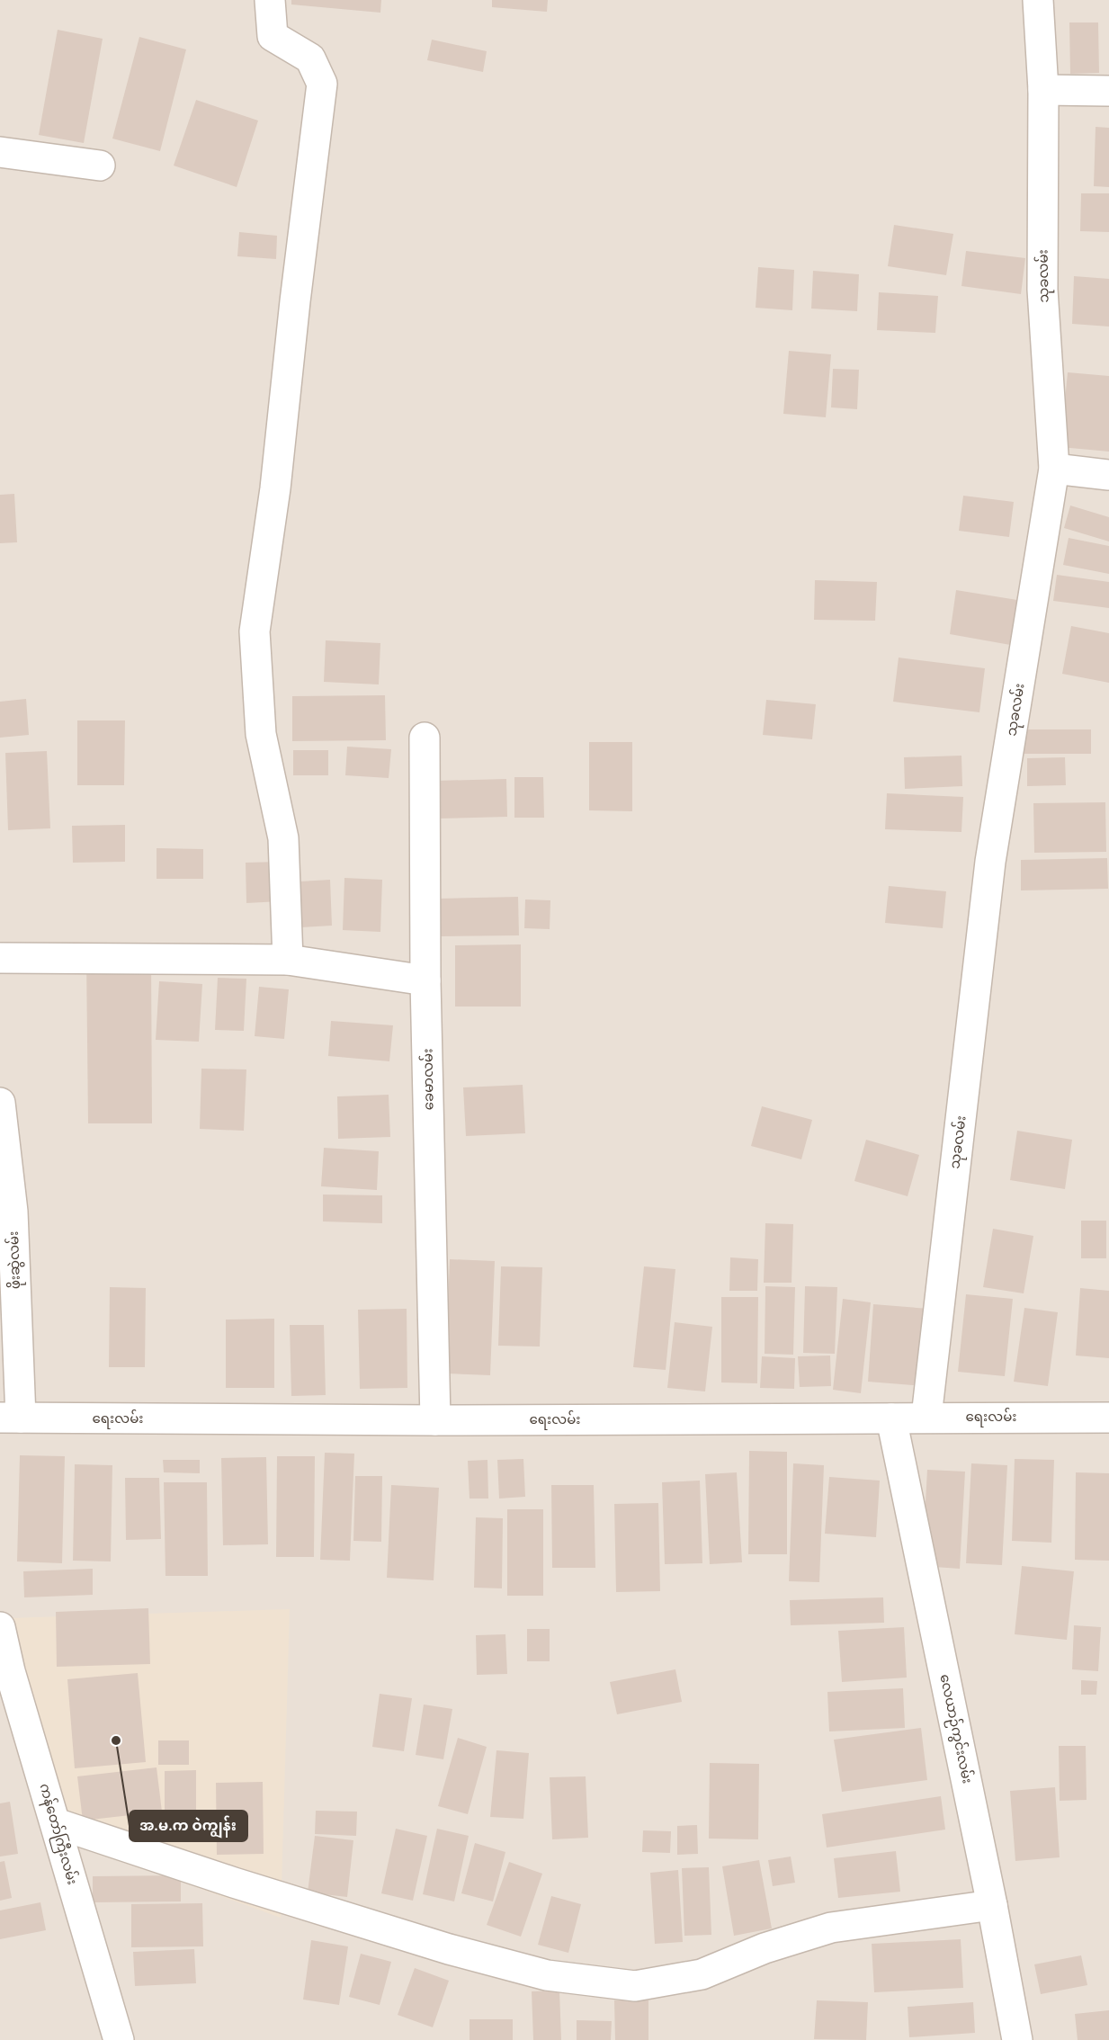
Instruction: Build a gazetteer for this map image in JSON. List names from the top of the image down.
{
  "streets": {
    "street": [
      "သုခလမ်း",
      "ခေမာလမ်း",
      "ဖိုးဆွဲလမ်း",
      "ရေးလမ်း",
      "လေယာဉ်ကွင်းလမ်း",
      "ကန်တော်ကြီးလမ်း"
    ]
  },
  "crossings": [
    ["သုခလမ်း", "ရေးလမ်း"],
    ["ခေမာလမ်း", "ရေးလမ်း"],
    ["ဖိုးဆွဲလမ်း", "ရေးလမ်း"],
    ["ရေးလမ်း", "လေယာဉ်ကွင်းလမ်း"]
  ],
  "places": ["အ.မ.က ဝဲကျွန်း"]
}
